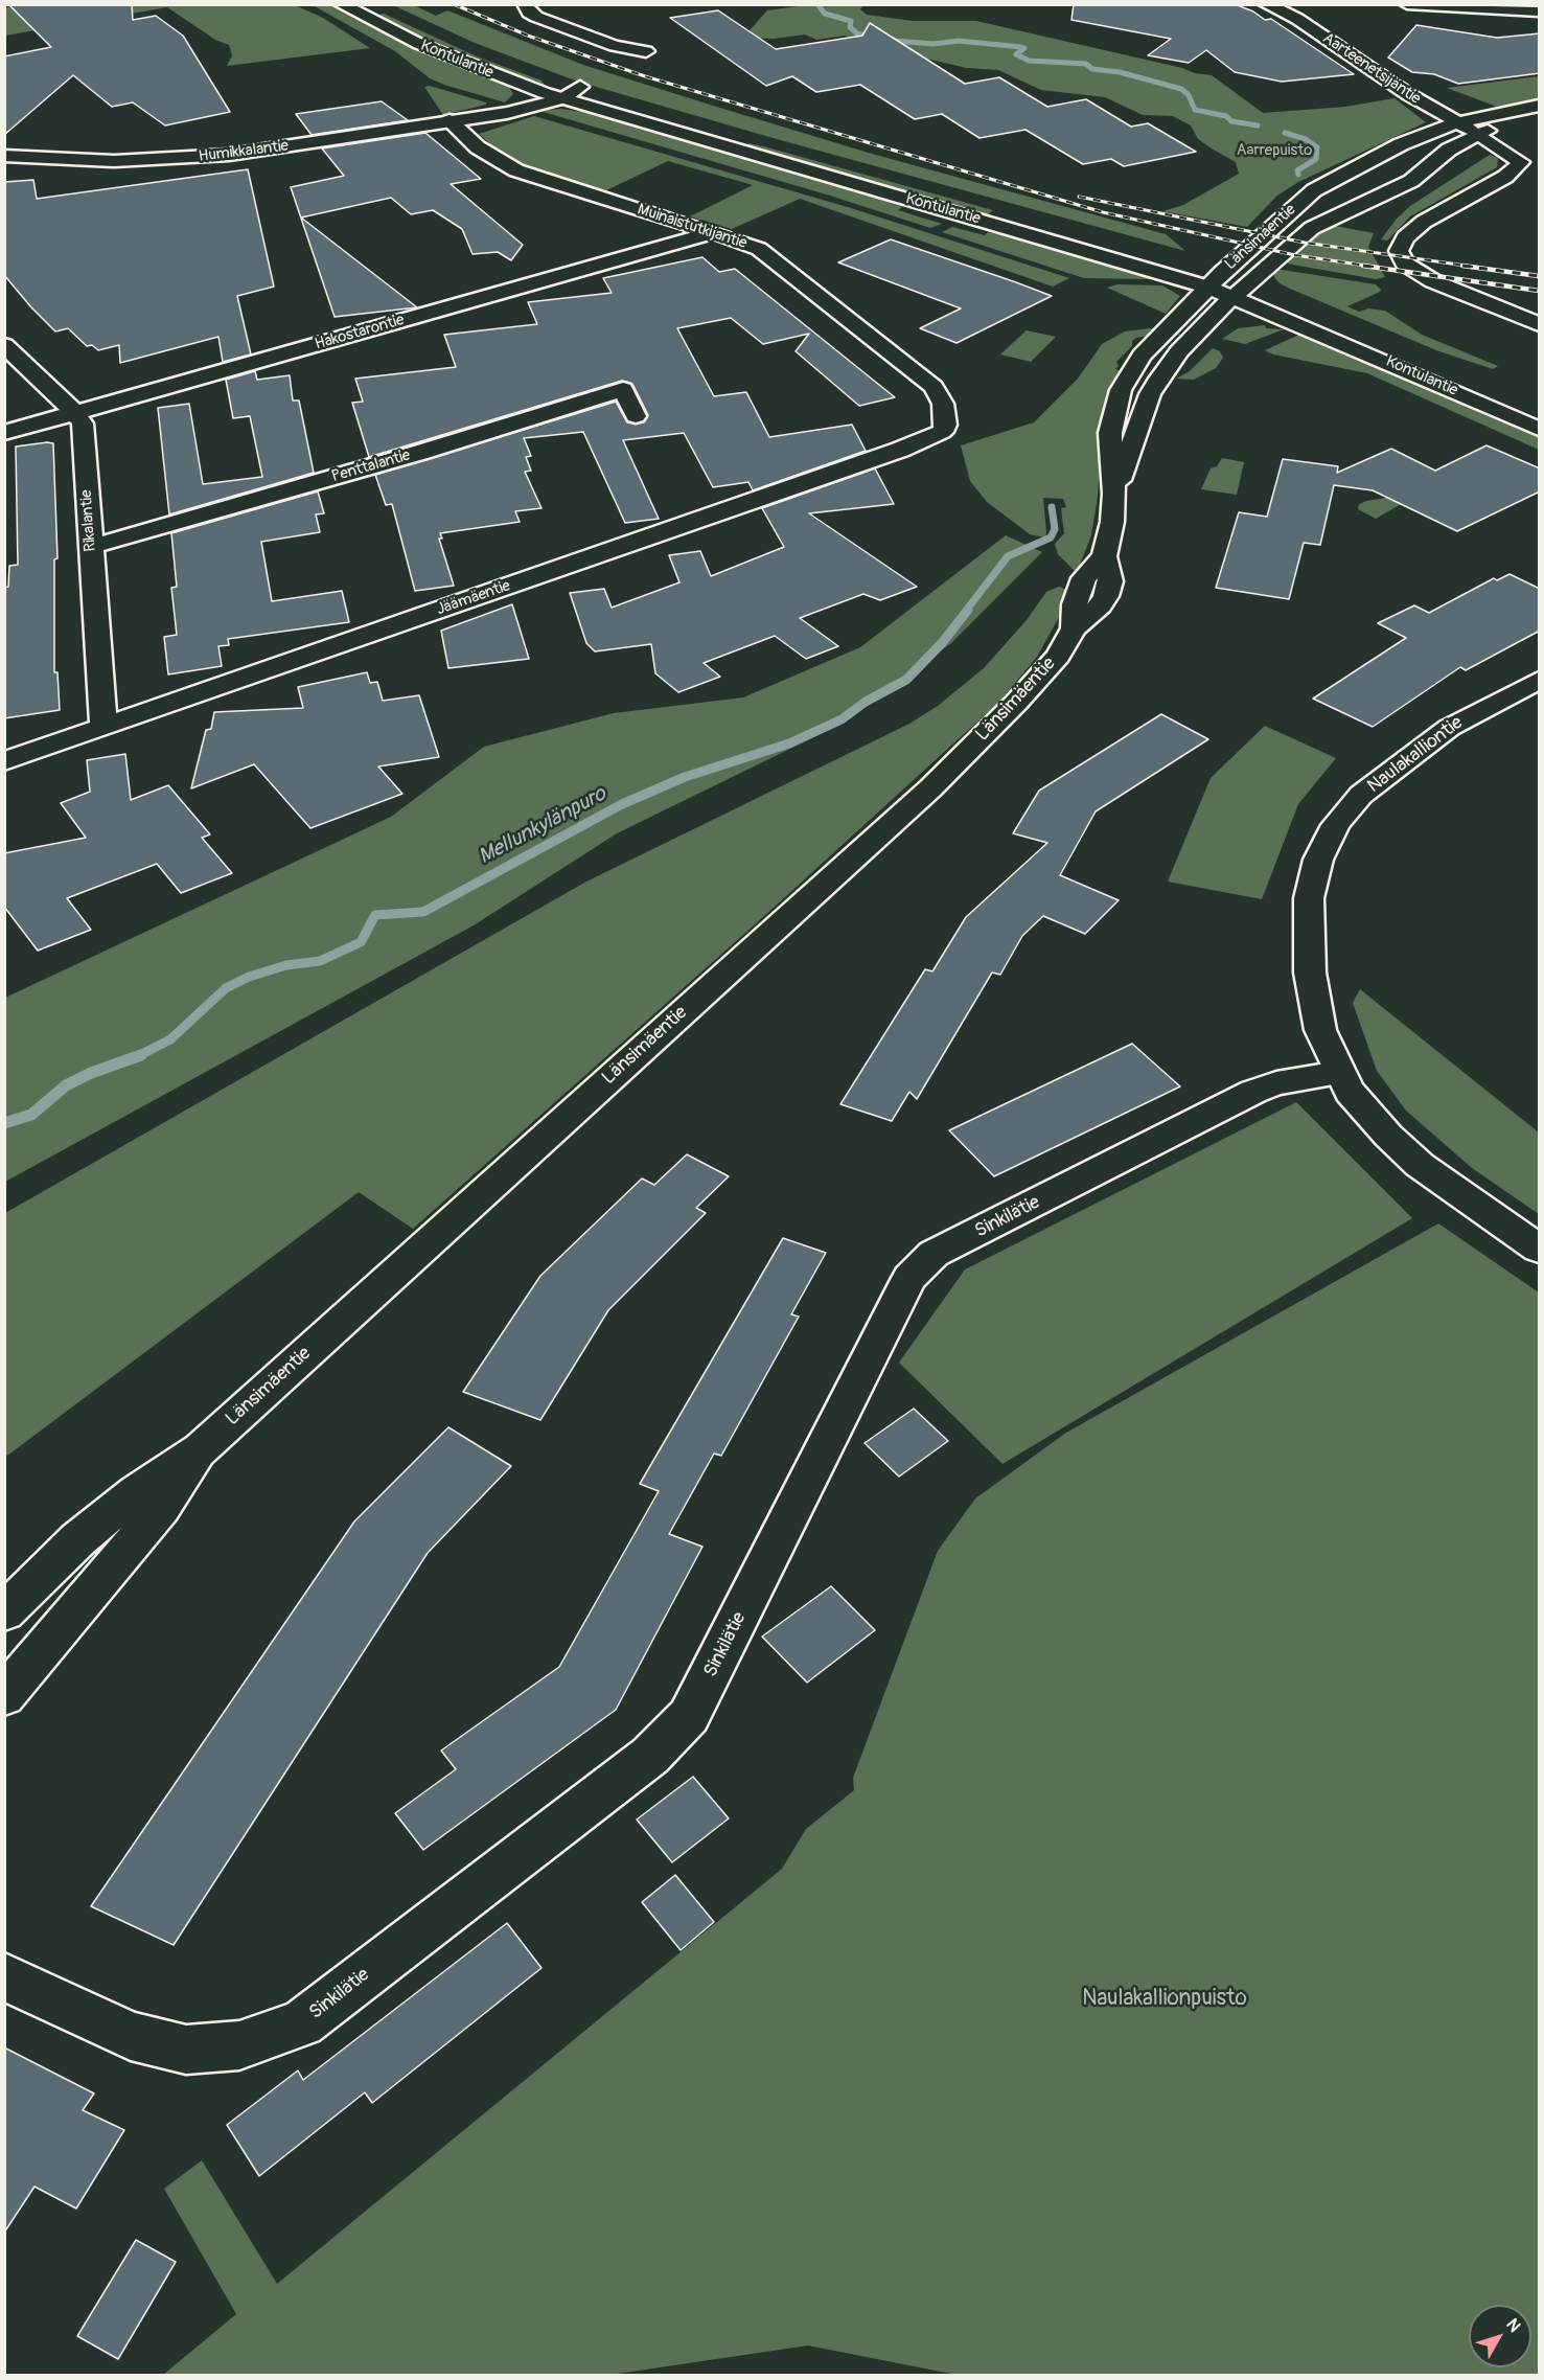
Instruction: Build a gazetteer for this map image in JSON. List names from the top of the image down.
{
  "streets": {
    "street": [
      "Kontulantie",
      "Aarteenetsijäntie",
      "Humikkalantie",
      "Muinaistutkijantie",
      "Länsimäentie",
      "Hakostarontie",
      "Penttalantie",
      "Rikalantie",
      "Jäämäentie",
      "Naulakalliontie",
      "Sinkilätie"
    ]
  },
  "crossings": [
    ["Kontulantie", "Humikkalantie"],
    ["Kontulantie", "Länsimäentie"],
    ["Aarteenetsijäntie", "Länsimäentie"],
    ["Humikkalantie", "Muinaistutkijantie"],
    ["Muinaistutkijantie", "Hakostarontie"],
    ["Muinaistutkijantie", "Jäämäentie"],
    ["Hakostarontie", "Rikalantie"],
    ["Penttalantie", "Rikalantie"],
    ["Rikalantie", "Jäämäentie"],
    ["Naulakalliontie", "Sinkilätie"]
  ],
  "water": ["Mellunkylänpuro"],
  "parks": ["Aarrepuisto", "Naulakallionpuisto"],
  "north": "top right"
}
